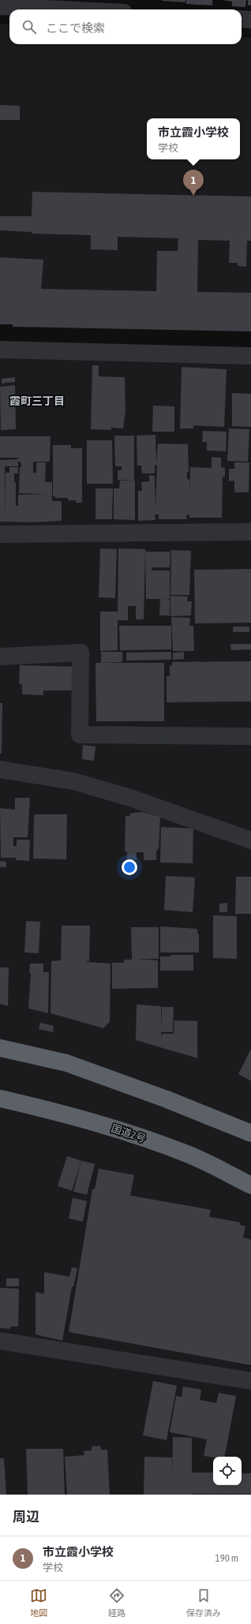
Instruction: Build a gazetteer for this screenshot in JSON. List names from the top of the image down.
{
  "streets": {
    "highway": ["国道2号"]
  },
  "districts": ["霞町三丁目"],
  "page": {
    "search": "ここで検索",
    "popup": ["市立霞小学校", "学校"],
    "pins": "1",
    "heading": "周辺",
    "list": [
      {
        "mark": "1",
        "name": "市立霞小学校",
        "note": "学校",
        "value": "190 m"
      }
    ],
    "nav": ["地図", "経路", "保存済み"]
  }
}
